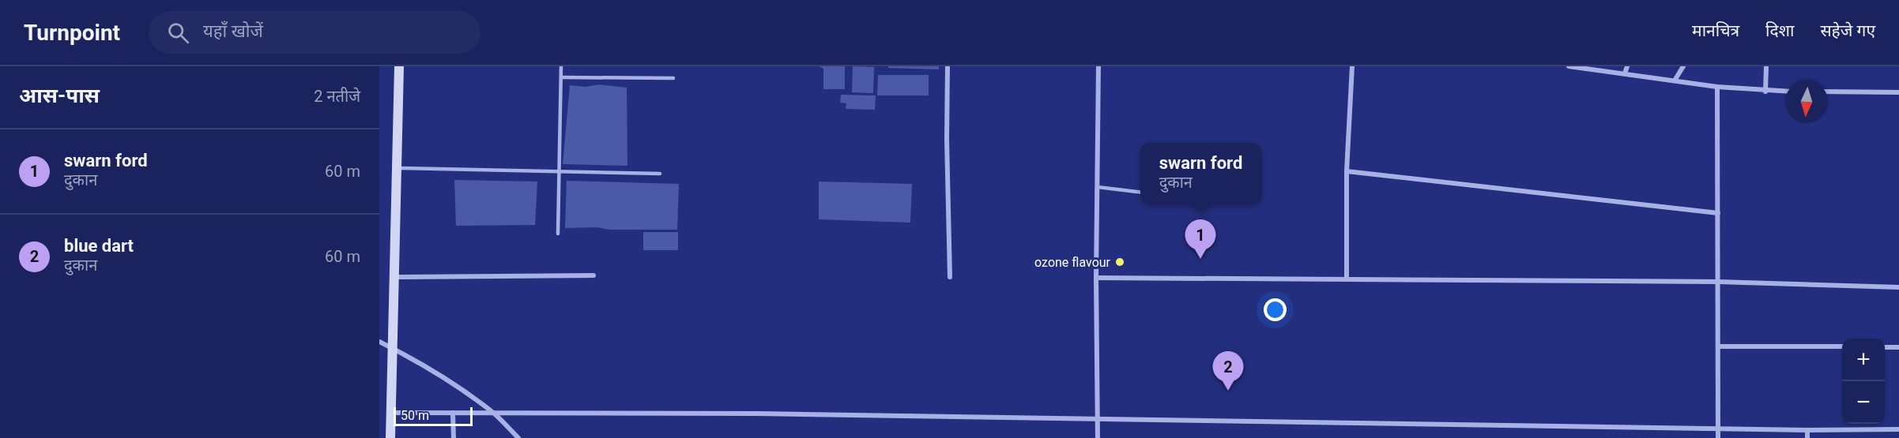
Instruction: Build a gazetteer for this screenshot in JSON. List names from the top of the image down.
{
  "places": ["ozone flavour"],
  "scale_bar": "50 m",
  "north": "bottom",
  "page": {
    "header": "Turnpoint",
    "search": "यहाँ खोजें",
    "nav": ["मानचित्र", "दिशा", "सहेजे गए"],
    "heading": ["आस-पास", "2 नतीजे"],
    "list": [
      {
        "mark": "1",
        "name": "swarn ford",
        "note": "दुकान",
        "value": "60 m"
      },
      {
        "mark": "2",
        "name": "blue dart",
        "note": "दुकान",
        "value": "60 m"
      }
    ],
    "popup": ["swarn ford", "दुकान"],
    "pins": ["1", "2"],
    "map_buttons": ["+", "−"],
    "scale": "50 m"
  }
}
